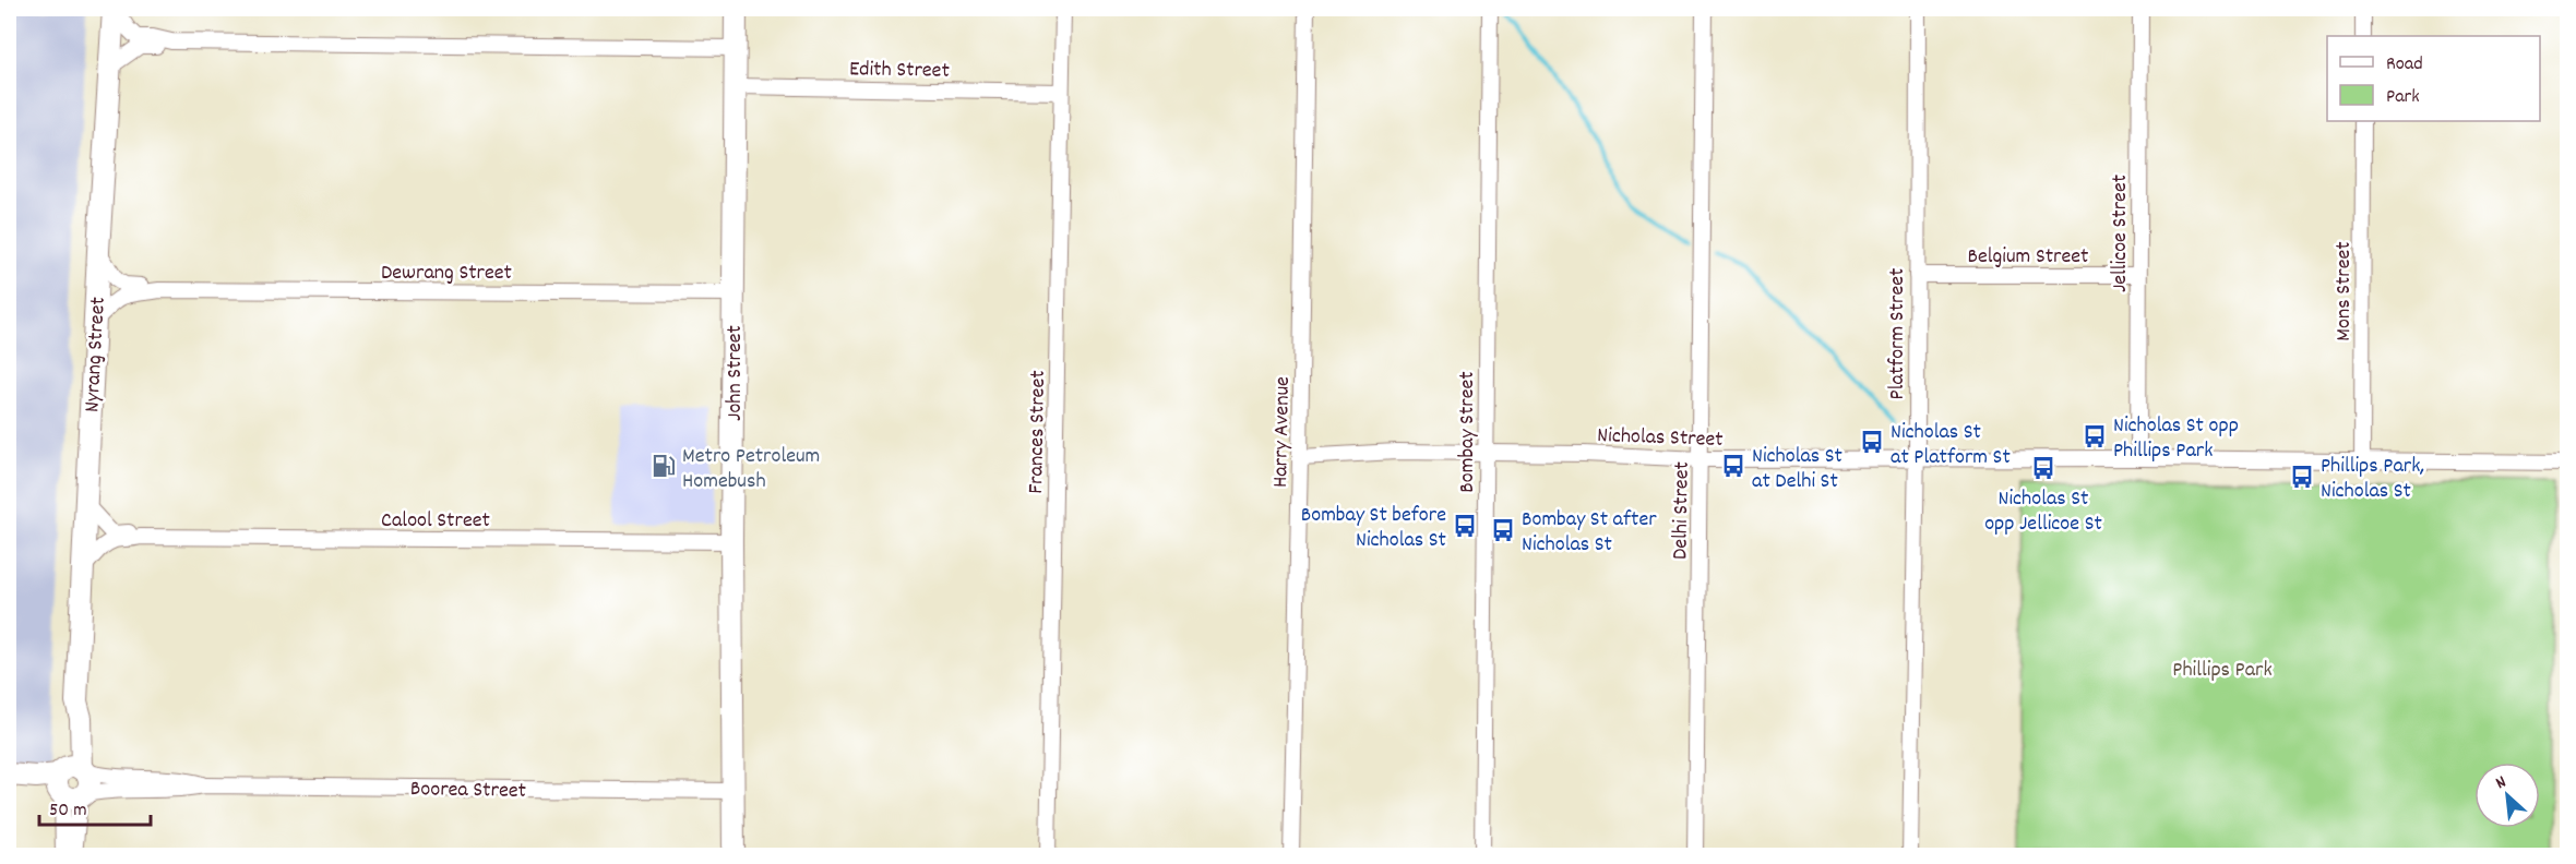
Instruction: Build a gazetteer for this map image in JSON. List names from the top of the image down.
{
  "streets": {
    "street": [
      "Edith Street",
      "Jellicoe Street",
      "Belgium Street",
      "Dewrang Street",
      "Mons Street",
      "Platform Street",
      "Nyrang Street",
      "John Street",
      "Frances Street",
      "Harry Avenue",
      "Bombay Street",
      "Nicholas Street",
      "Delhi Street",
      "Calool Street",
      "Boorea Street"
    ]
  },
  "crossings": [
    ["Edith Street", "John Street"],
    ["Edith Street", "Frances Street"],
    ["Jellicoe Street", "Belgium Street"],
    ["Jellicoe Street", "Nicholas Street"],
    ["Belgium Street", "Platform Street"],
    ["Dewrang Street", "Nyrang Street"],
    ["Dewrang Street", "John Street"],
    ["Mons Street", "Nicholas Street"],
    ["Platform Street", "Nicholas Street"],
    ["Nyrang Street", "Calool Street"],
    ["Nyrang Street", "Boorea Street"],
    ["John Street", "Calool Street"],
    ["John Street", "Boorea Street"],
    ["Harry Avenue", "Nicholas Street"],
    ["Bombay Street", "Nicholas Street"],
    ["Nicholas Street", "Delhi Street"]
  ],
  "parks": ["Phillips Park"],
  "places": {
    "bus stop": [
      "Nicholas St opp Phillips Park",
      "Nicholas St at Platform St",
      "Nicholas St at Delhi St",
      "Nicholas St opp Jellicoe St",
      "Phillips Park, Nicholas St",
      "Bombay St before Nicholas St",
      "Bombay St after Nicholas St"
    ],
    "fuel station": ["Metro Petroleum Homebush"]
  },
  "legend": ["Road", "Park"],
  "scale_bar": "50 m",
  "north": "top left"
}
